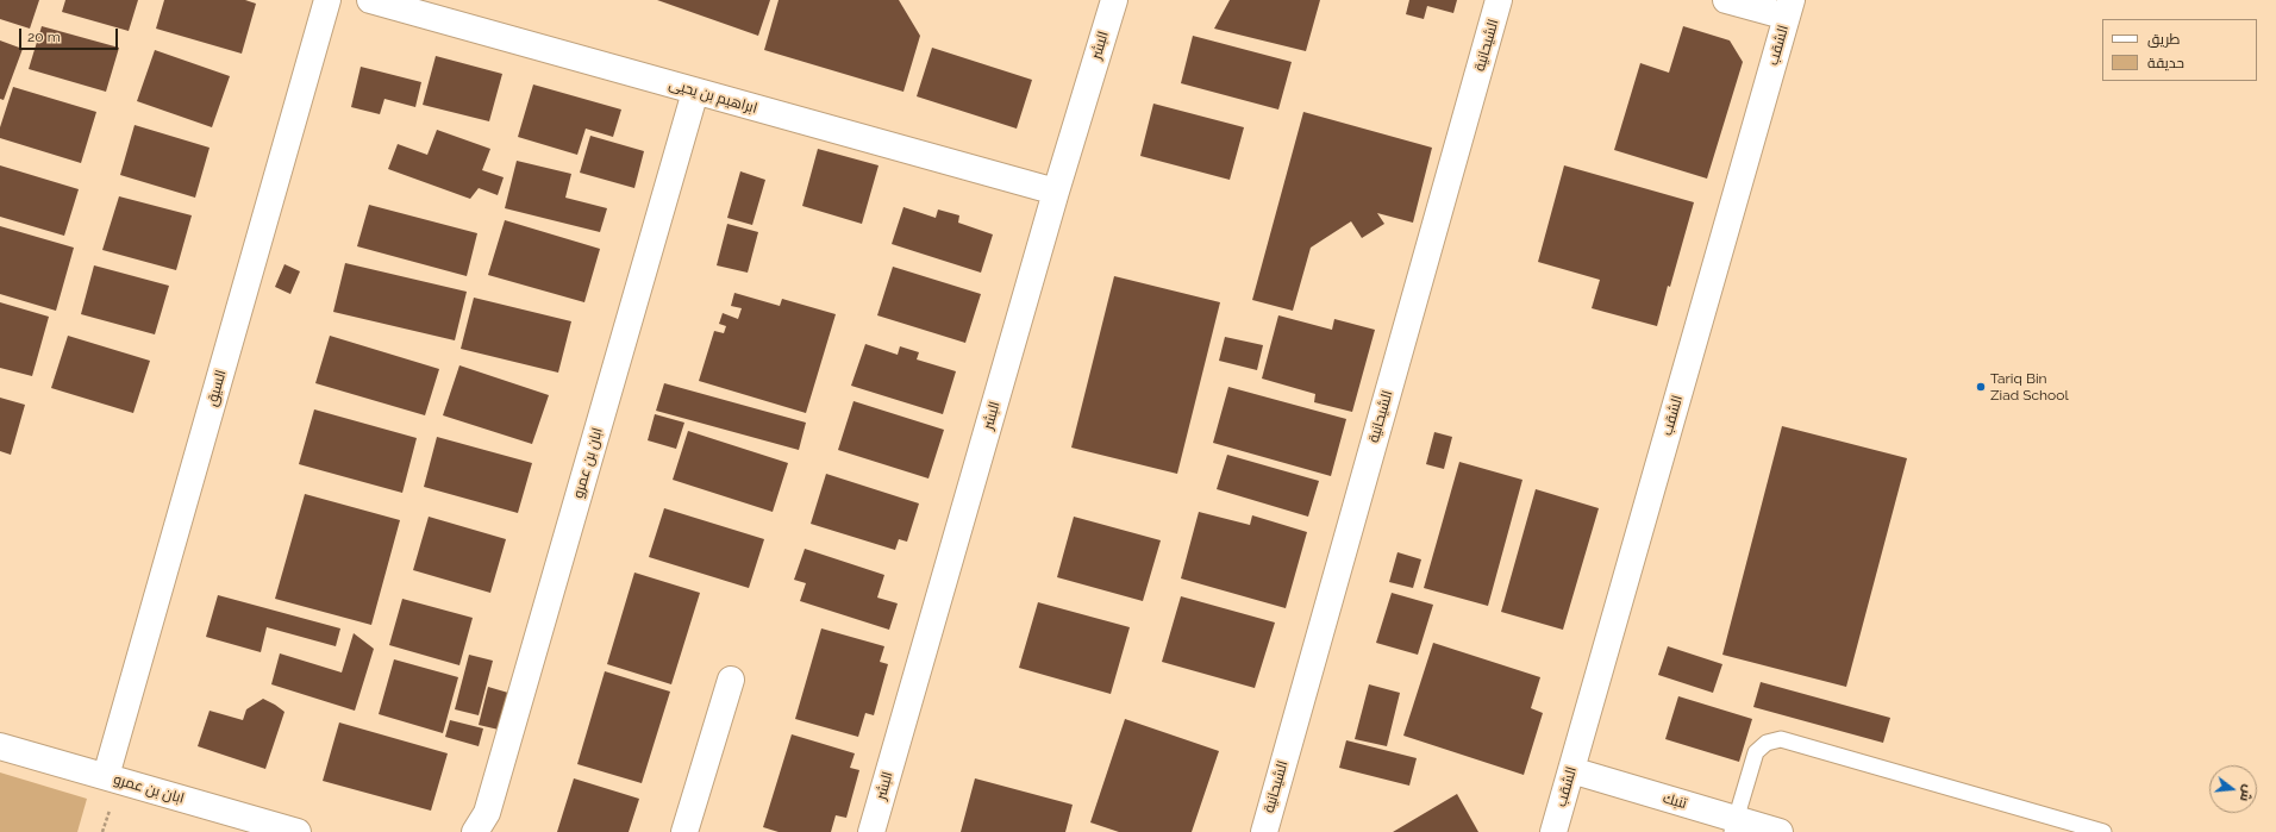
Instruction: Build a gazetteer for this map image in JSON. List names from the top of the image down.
{
  "streets": {
    "street": [
      "البشر",
      "الشيحانية",
      "الشقب",
      "ابراهيم بن يحيى",
      "السيق",
      "ابان بن عمرو",
      "تنبك"
    ]
  },
  "crossings": [
    ["البشر", "ابراهيم بن يحيى"],
    ["الشقب", "تنبك"],
    ["ابراهيم بن يحيى", "ابان بن عمرو"],
    ["السيق", "ابان بن عمرو"]
  ],
  "places": ["Tariq Bin Ziad School"],
  "legend": ["طريق", "حديقة"],
  "scale_bar": "20 m",
  "north": "right"
}
